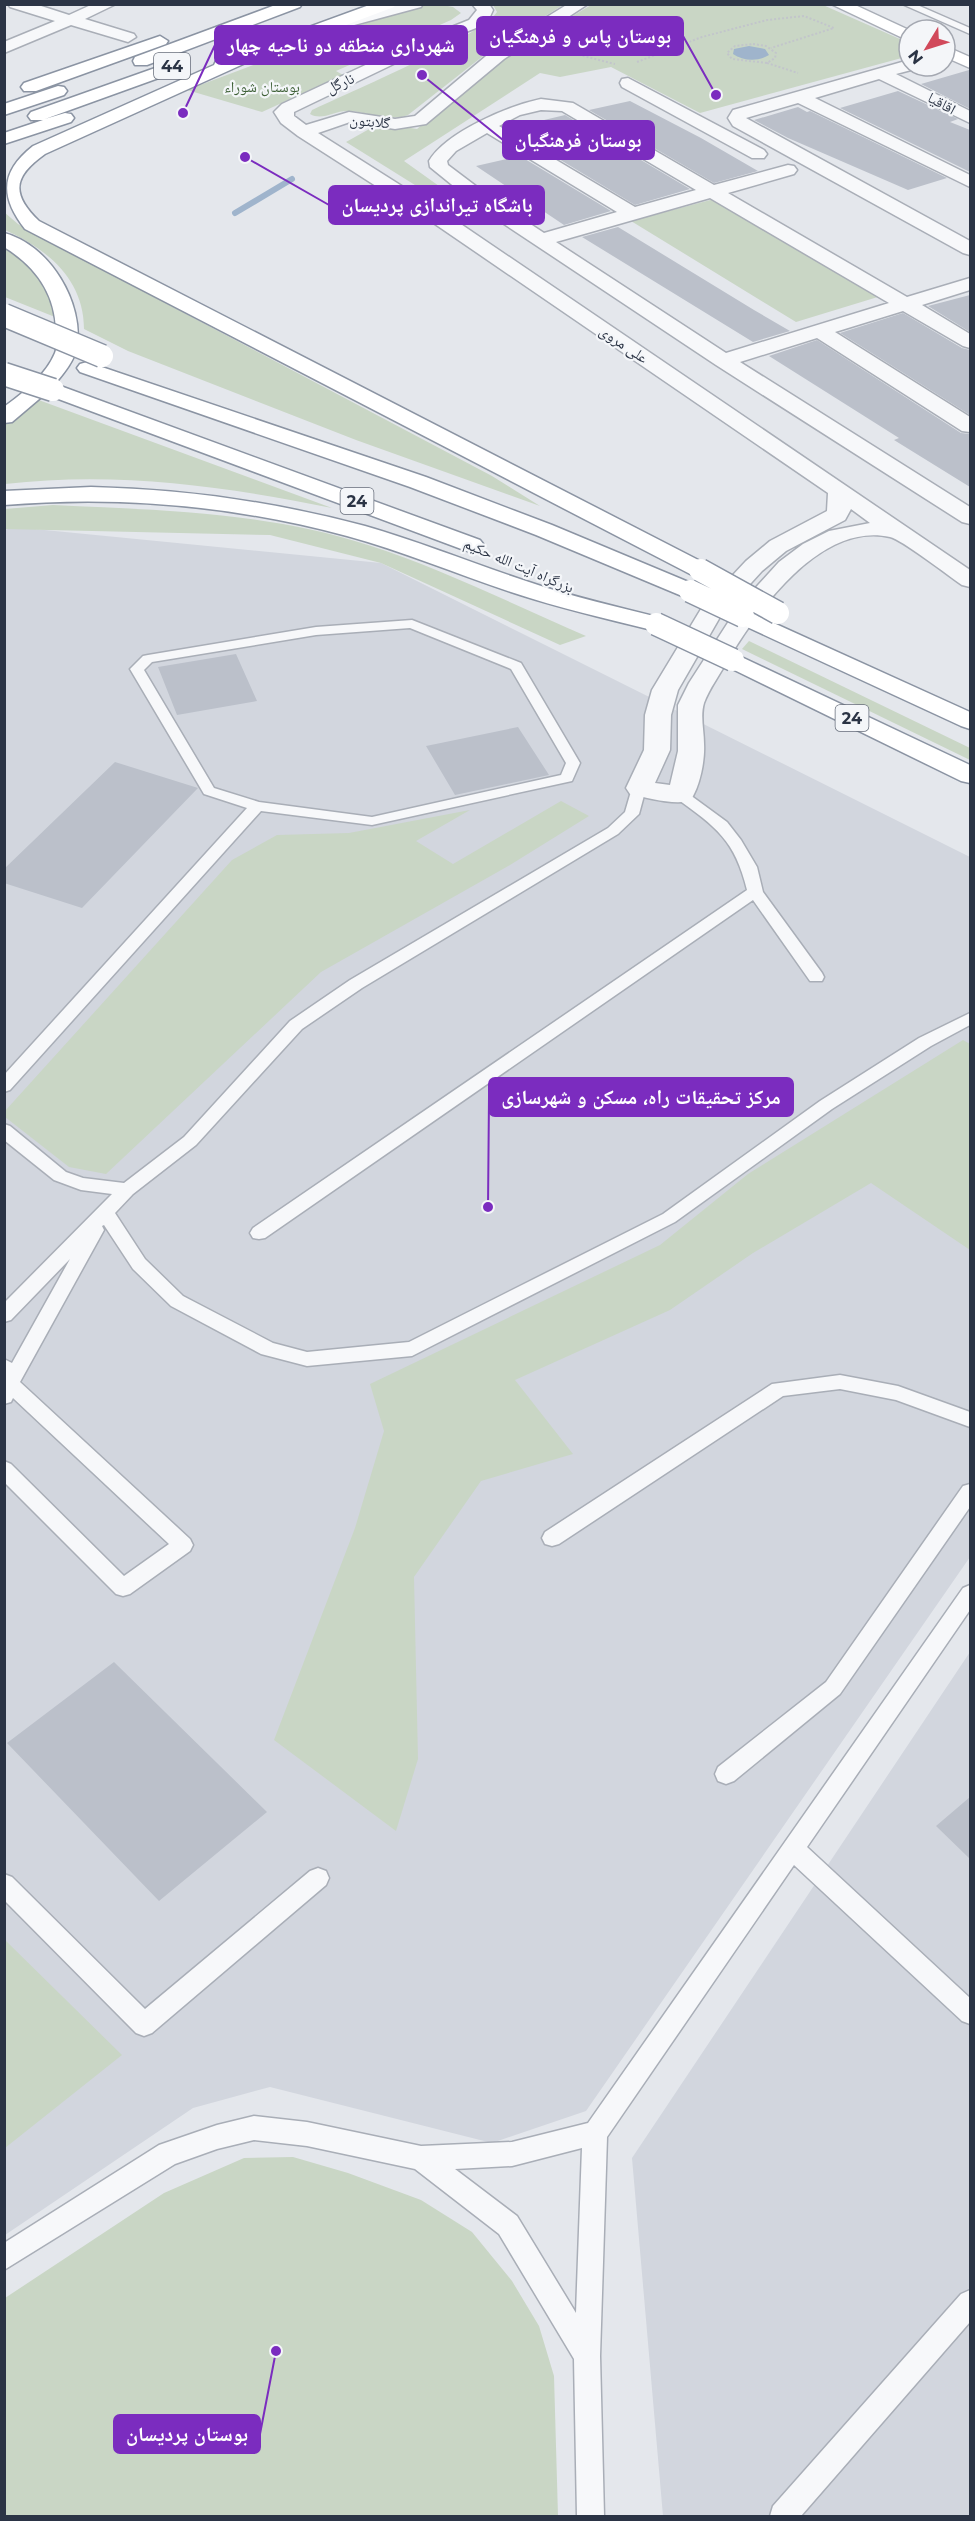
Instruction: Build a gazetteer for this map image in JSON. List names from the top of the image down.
{
  "streets": {
    "main road": ["44", "24", "بزرگراه آیت الله حکیم"],
    "street": [
      "نارگل",
      "اقاقیا",
      "گلابتون",
      "علی مروی"
    ]
  },
  "crossings": [
    ["نارگل", "علی مروی"],
    ["گلابتون", "علی مروی"]
  ],
  "parks": ["بوستان شوراء"],
  "places": [
    "بوستان فرهنگیان",
    "بوستان پاس و فرهنگیان",
    "شهرداری منطقه دو ناحیه چهار",
    "باشگاه تیراندازی پردیسان",
    "مرکز تحقیقات راه، مسکن و شهرسازی",
    "بوستان پردیسان"
  ],
  "north": "bottom left"
}
